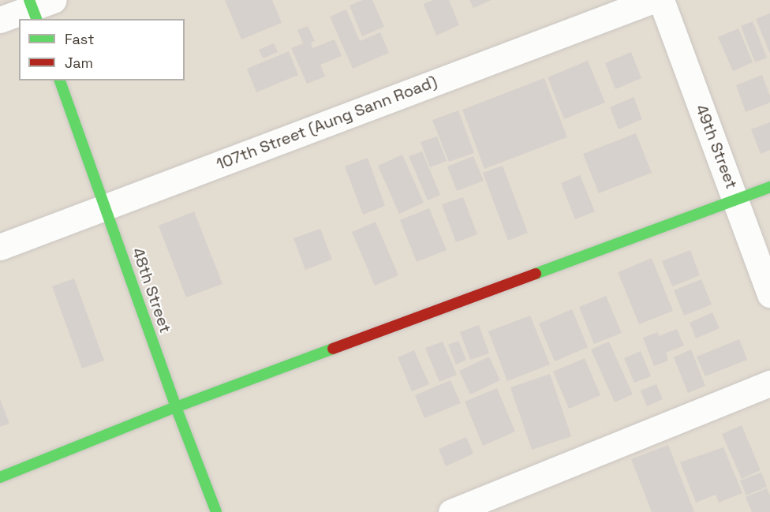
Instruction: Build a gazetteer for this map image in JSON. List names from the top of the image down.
{
  "streets": {
    "street": ["107th Street (Aung Sann Road)", "49th Street", "48th Street"]
  },
  "crossings": [
    ["107th Street (Aung Sann Road)", "48th Street"]
  ],
  "legend": ["Fast", "Jam"]
}
